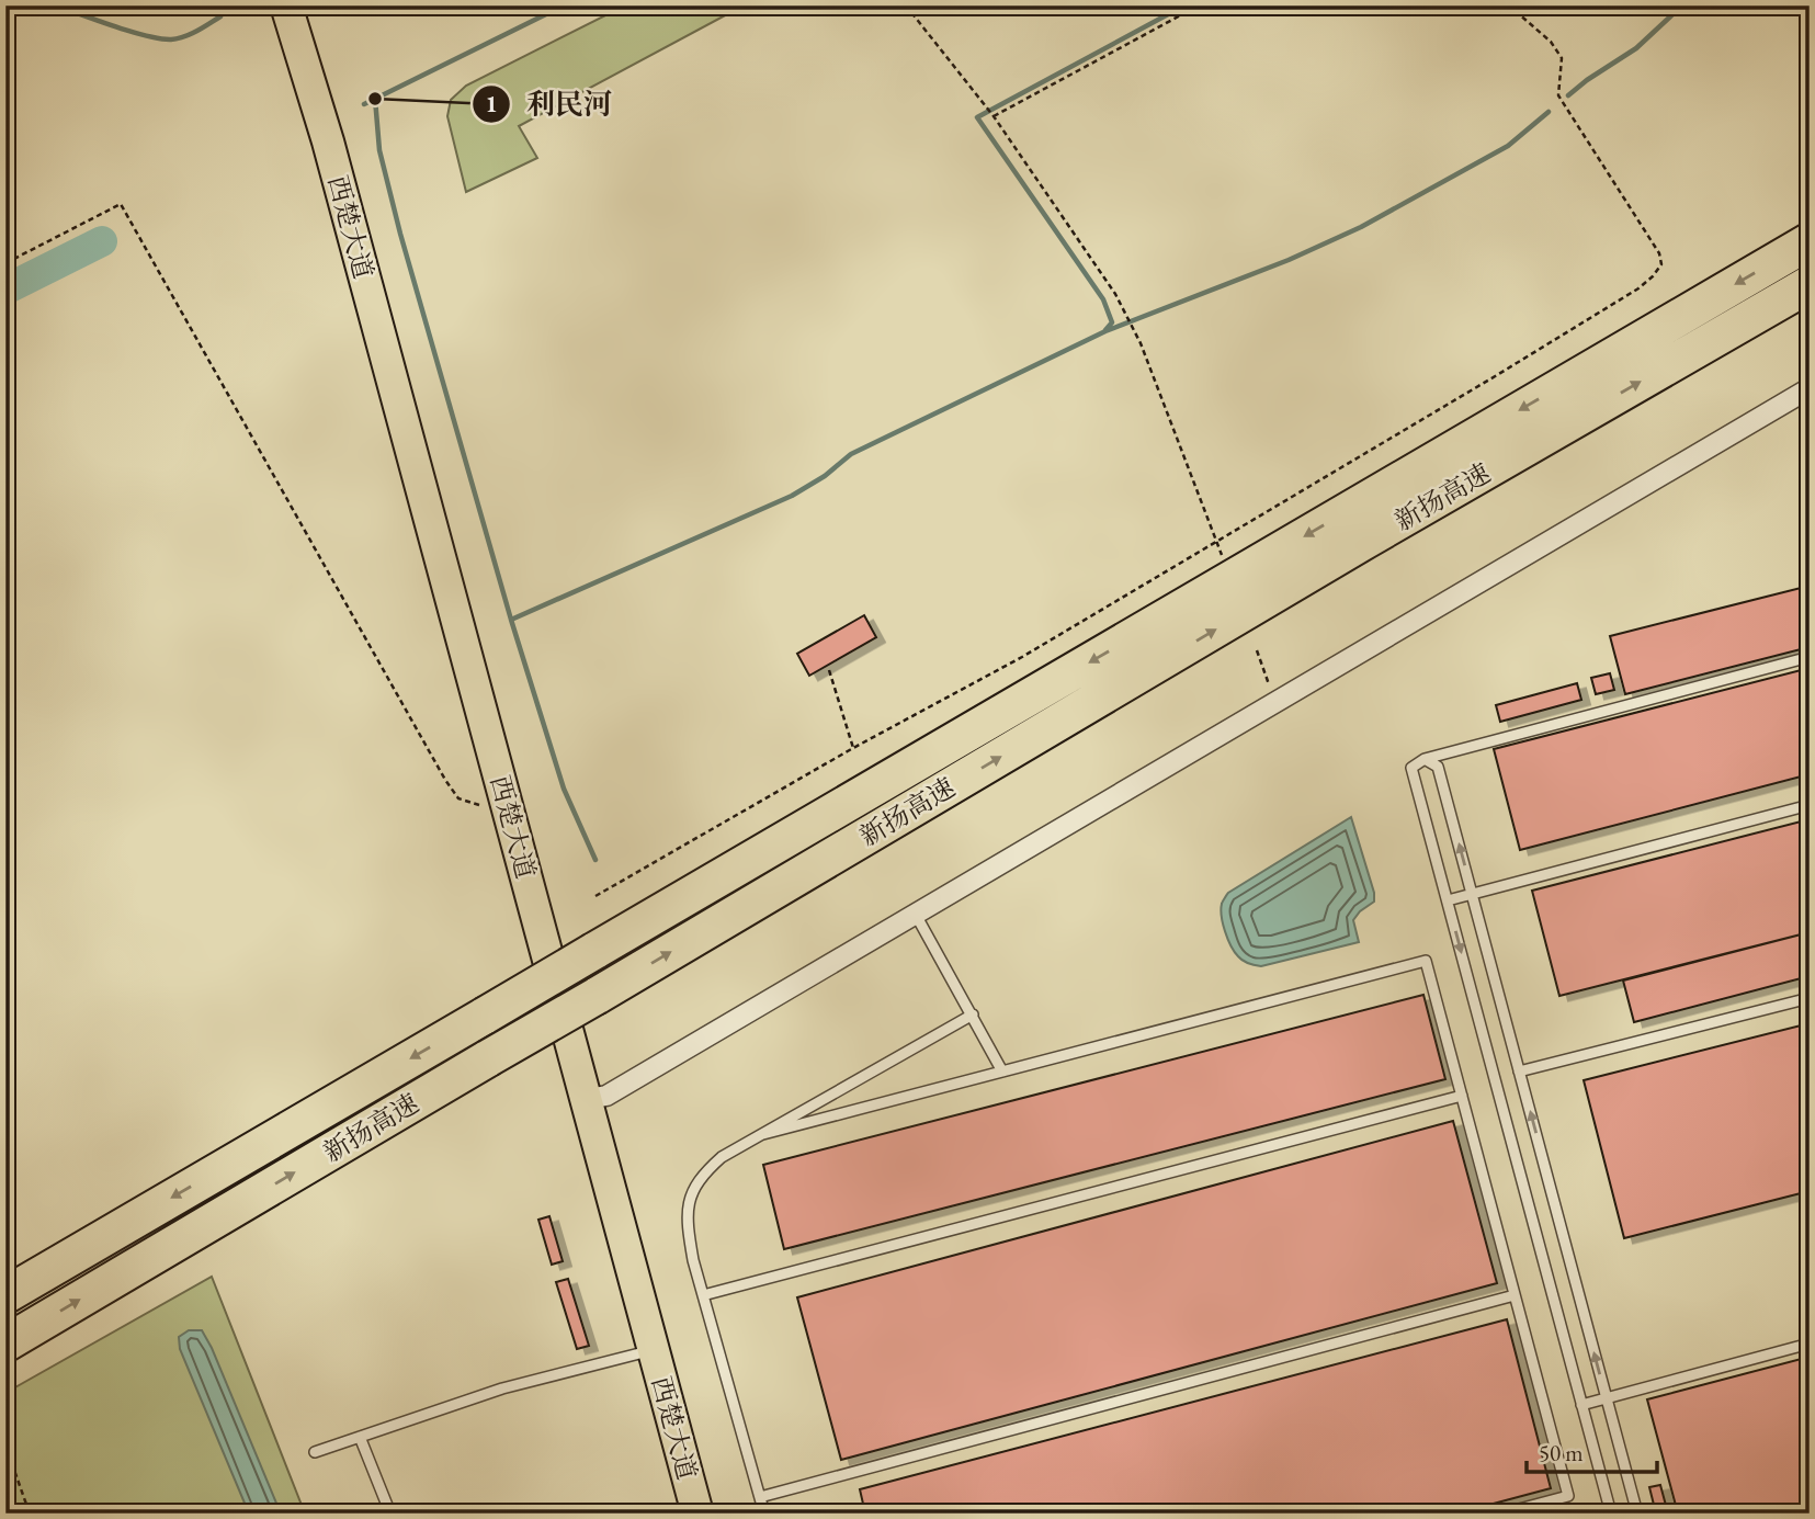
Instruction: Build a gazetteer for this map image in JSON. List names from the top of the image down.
{
  "streets": {
    "highway": ["新扬高速"],
    "main road": ["西楚大道"]
  },
  "places": ["利民河"],
  "scale_bar": "50 m"
}
